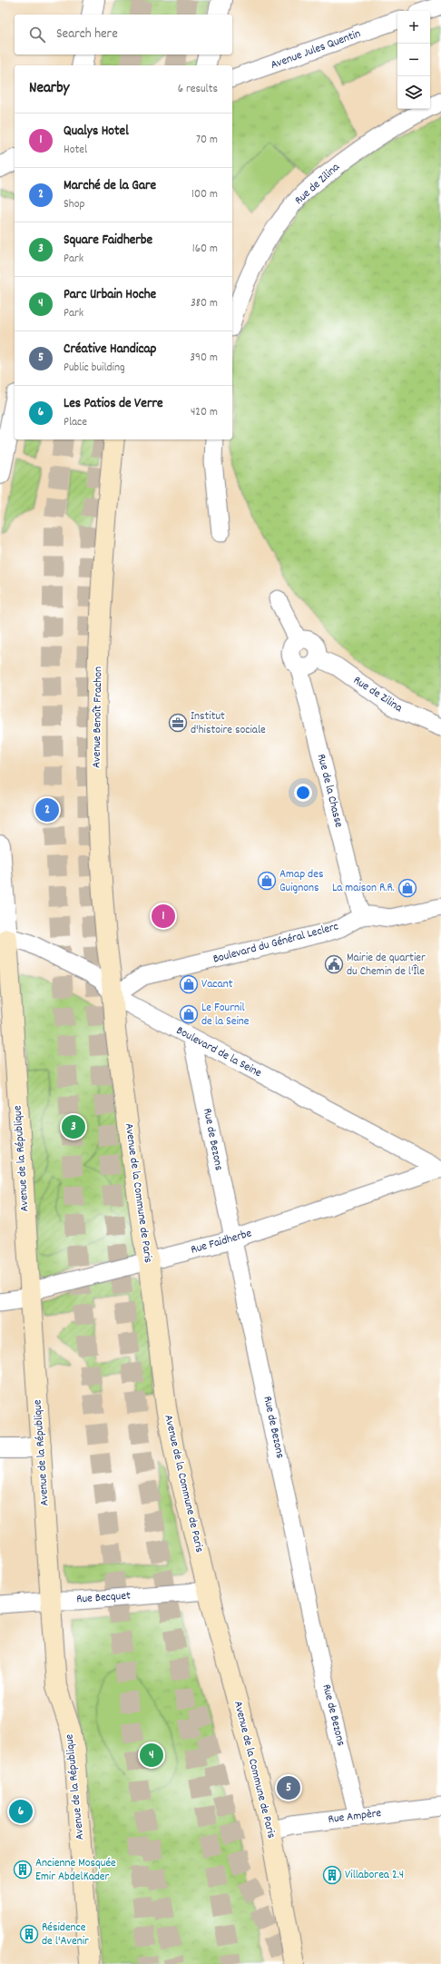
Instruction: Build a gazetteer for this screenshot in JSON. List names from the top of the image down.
{
  "streets": {
    "main road": ["Avenue Benoît Frachon", "Avenue de la République", "Avenue de la Commune de Paris"],
    "street": [
      "Avenue Jules Quentin",
      "Rue de Zilina",
      "Rue de la Chasse",
      "Boulevard du Général Leclerc",
      "Boulevard de la Seine",
      "Rue de Bezons",
      "Rue Faidherbe",
      "Rue Becquet",
      "Rue Ampère"
    ]
  },
  "crossings": [
    ["Rue de Zilina", "Rue de la Chasse"],
    ["Avenue Benoît Frachon", "Boulevard du Général Leclerc"],
    ["Avenue Benoît Frachon", "Boulevard de la Seine"],
    ["Avenue Benoît Frachon", "Avenue de la Commune de Paris"],
    ["Rue de la Chasse", "Boulevard du Général Leclerc"],
    ["Boulevard du Général Leclerc", "Boulevard de la Seine"],
    ["Boulevard du Général Leclerc", "Avenue de la Commune de Paris"],
    ["Boulevard de la Seine", "Rue de Bezons"],
    ["Boulevard de la Seine", "Avenue de la République"],
    ["Boulevard de la Seine", "Avenue de la Commune de Paris"],
    ["Boulevard de la Seine", "Rue Faidherbe"],
    ["Rue de Bezons", "Rue Faidherbe"],
    ["Rue de Bezons", "Rue Ampère"],
    ["Avenue de la République", "Rue Faidherbe"],
    ["Avenue de la République", "Rue Becquet"],
    ["Avenue de la Commune de Paris", "Rue Faidherbe"],
    ["Avenue de la Commune de Paris", "Rue Becquet"],
    ["Avenue de la Commune de Paris", "Rue Ampère"]
  ],
  "places": {
    "office": ["Institut d'histoire sociale"],
    "shop": [
      "Amap des Guignons",
      "La maison R.R.",
      "Vacant",
      "Le Fournil de la Seine"
    ],
    "public building": ["Mairie de quartier du Chemin de l'Île"],
    "building": ["Ancienne Mosquée Emir AbdelKader", "Villaborea 2.4", "Résidence de l'Avenir"]
  },
  "page": {
    "map_buttons": ["+", "−"],
    "search": "Search here",
    "heading": ["Nearby", "6 results"],
    "list": [
      {
        "mark": "1",
        "name": "Qualys Hotel",
        "note": "Hotel",
        "value": "70 m"
      },
      {
        "mark": "2",
        "name": "Marché de la Gare",
        "note": "Shop",
        "value": "100 m"
      },
      {
        "mark": "3",
        "name": "Square Faidherbe",
        "note": "Park",
        "value": "160 m"
      },
      {
        "mark": "4",
        "name": "Parc Urbain Hoche",
        "note": "Park",
        "value": "380 m"
      },
      {
        "mark": "5",
        "name": "Créative Handicap",
        "note": "Public building",
        "value": "390 m"
      },
      {
        "mark": "6",
        "name": "Les Patios de Verre",
        "note": "Place",
        "value": "420 m"
      }
    ],
    "pins": [
      "2",
      "1",
      "3",
      "4",
      "5",
      "6"
    ]
  }
}
